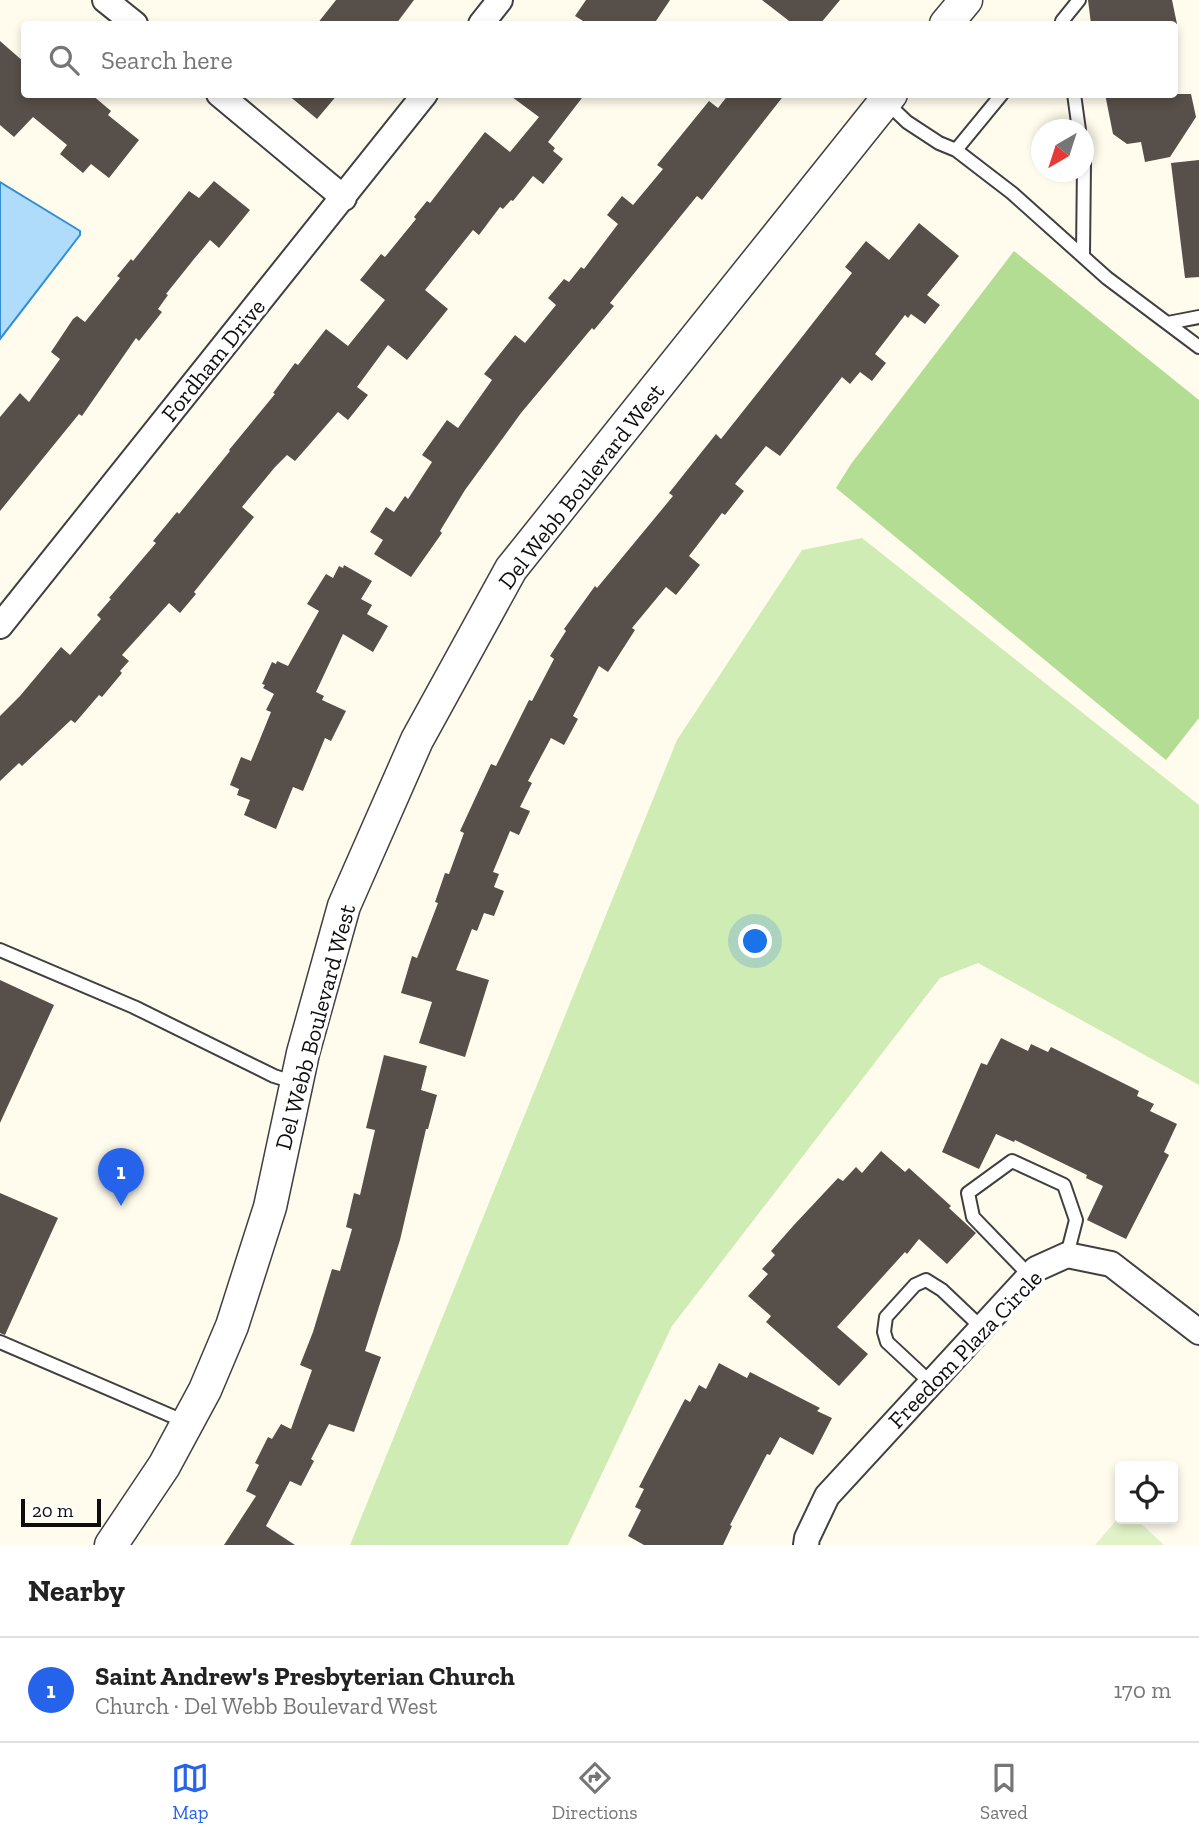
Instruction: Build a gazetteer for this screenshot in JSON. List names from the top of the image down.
{
  "streets": {
    "street": ["Fordham Drive", "Del Webb Boulevard West", "Freedom Plaza Circle"]
  },
  "scale_bar": "20 m",
  "north": "bottom left",
  "page": {
    "search": "Search here",
    "pins": "1",
    "scale": "20 m",
    "heading": "Nearby",
    "list": [
      {
        "mark": "1",
        "name": "Saint Andrew's Presbyterian Church",
        "note": "Church · Del Webb Boulevard West",
        "value": "170 m"
      }
    ],
    "nav": ["Map", "Directions", "Saved"]
  }
}
